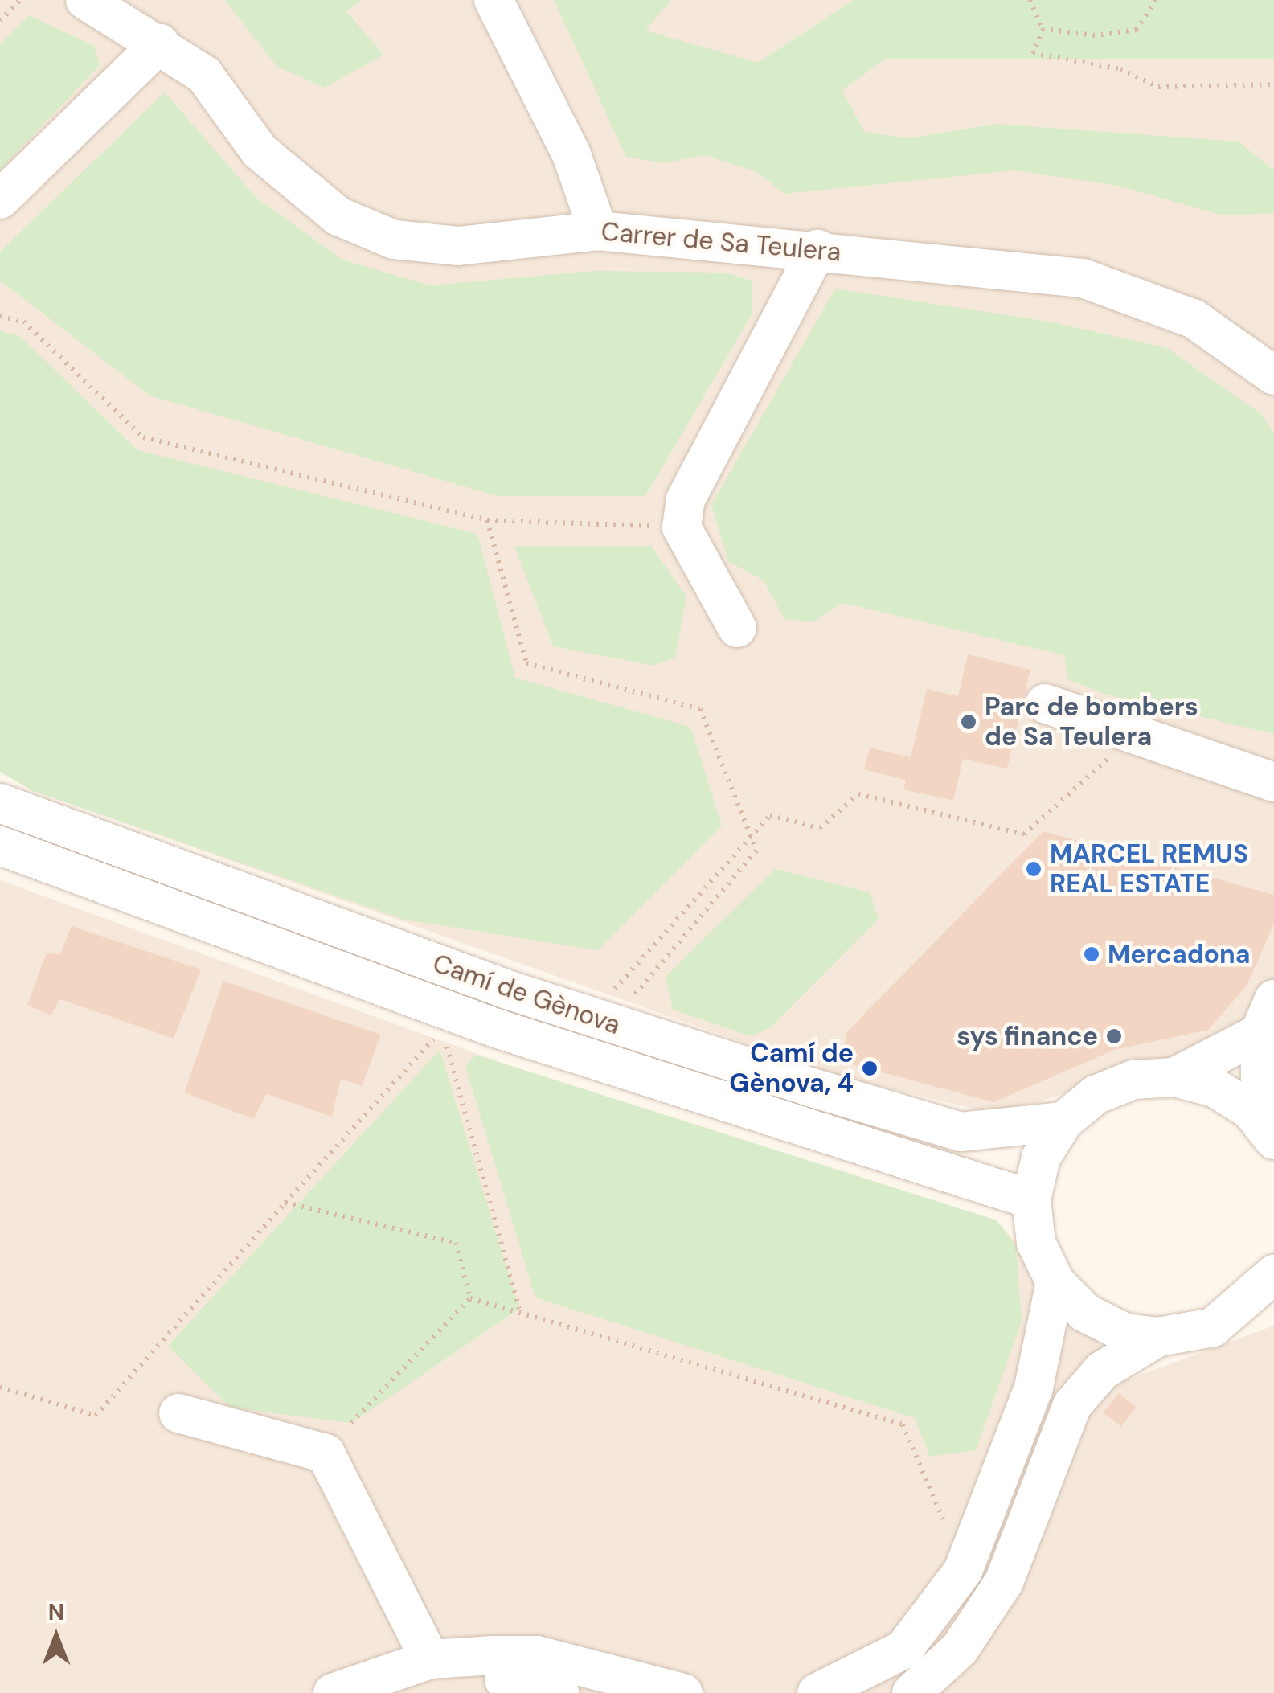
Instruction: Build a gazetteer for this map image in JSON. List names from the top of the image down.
{
  "streets": {
    "street": ["Carrer de Sa Teulera", "Camí de Gènova"]
  },
  "places": [
    "Parc de bombers de Sa Teulera",
    "MARCEL REMUS REAL ESTATE",
    "Mercadona",
    "sys finance",
    "Camí de Gènova, 4"
  ],
  "north": "top"
}
